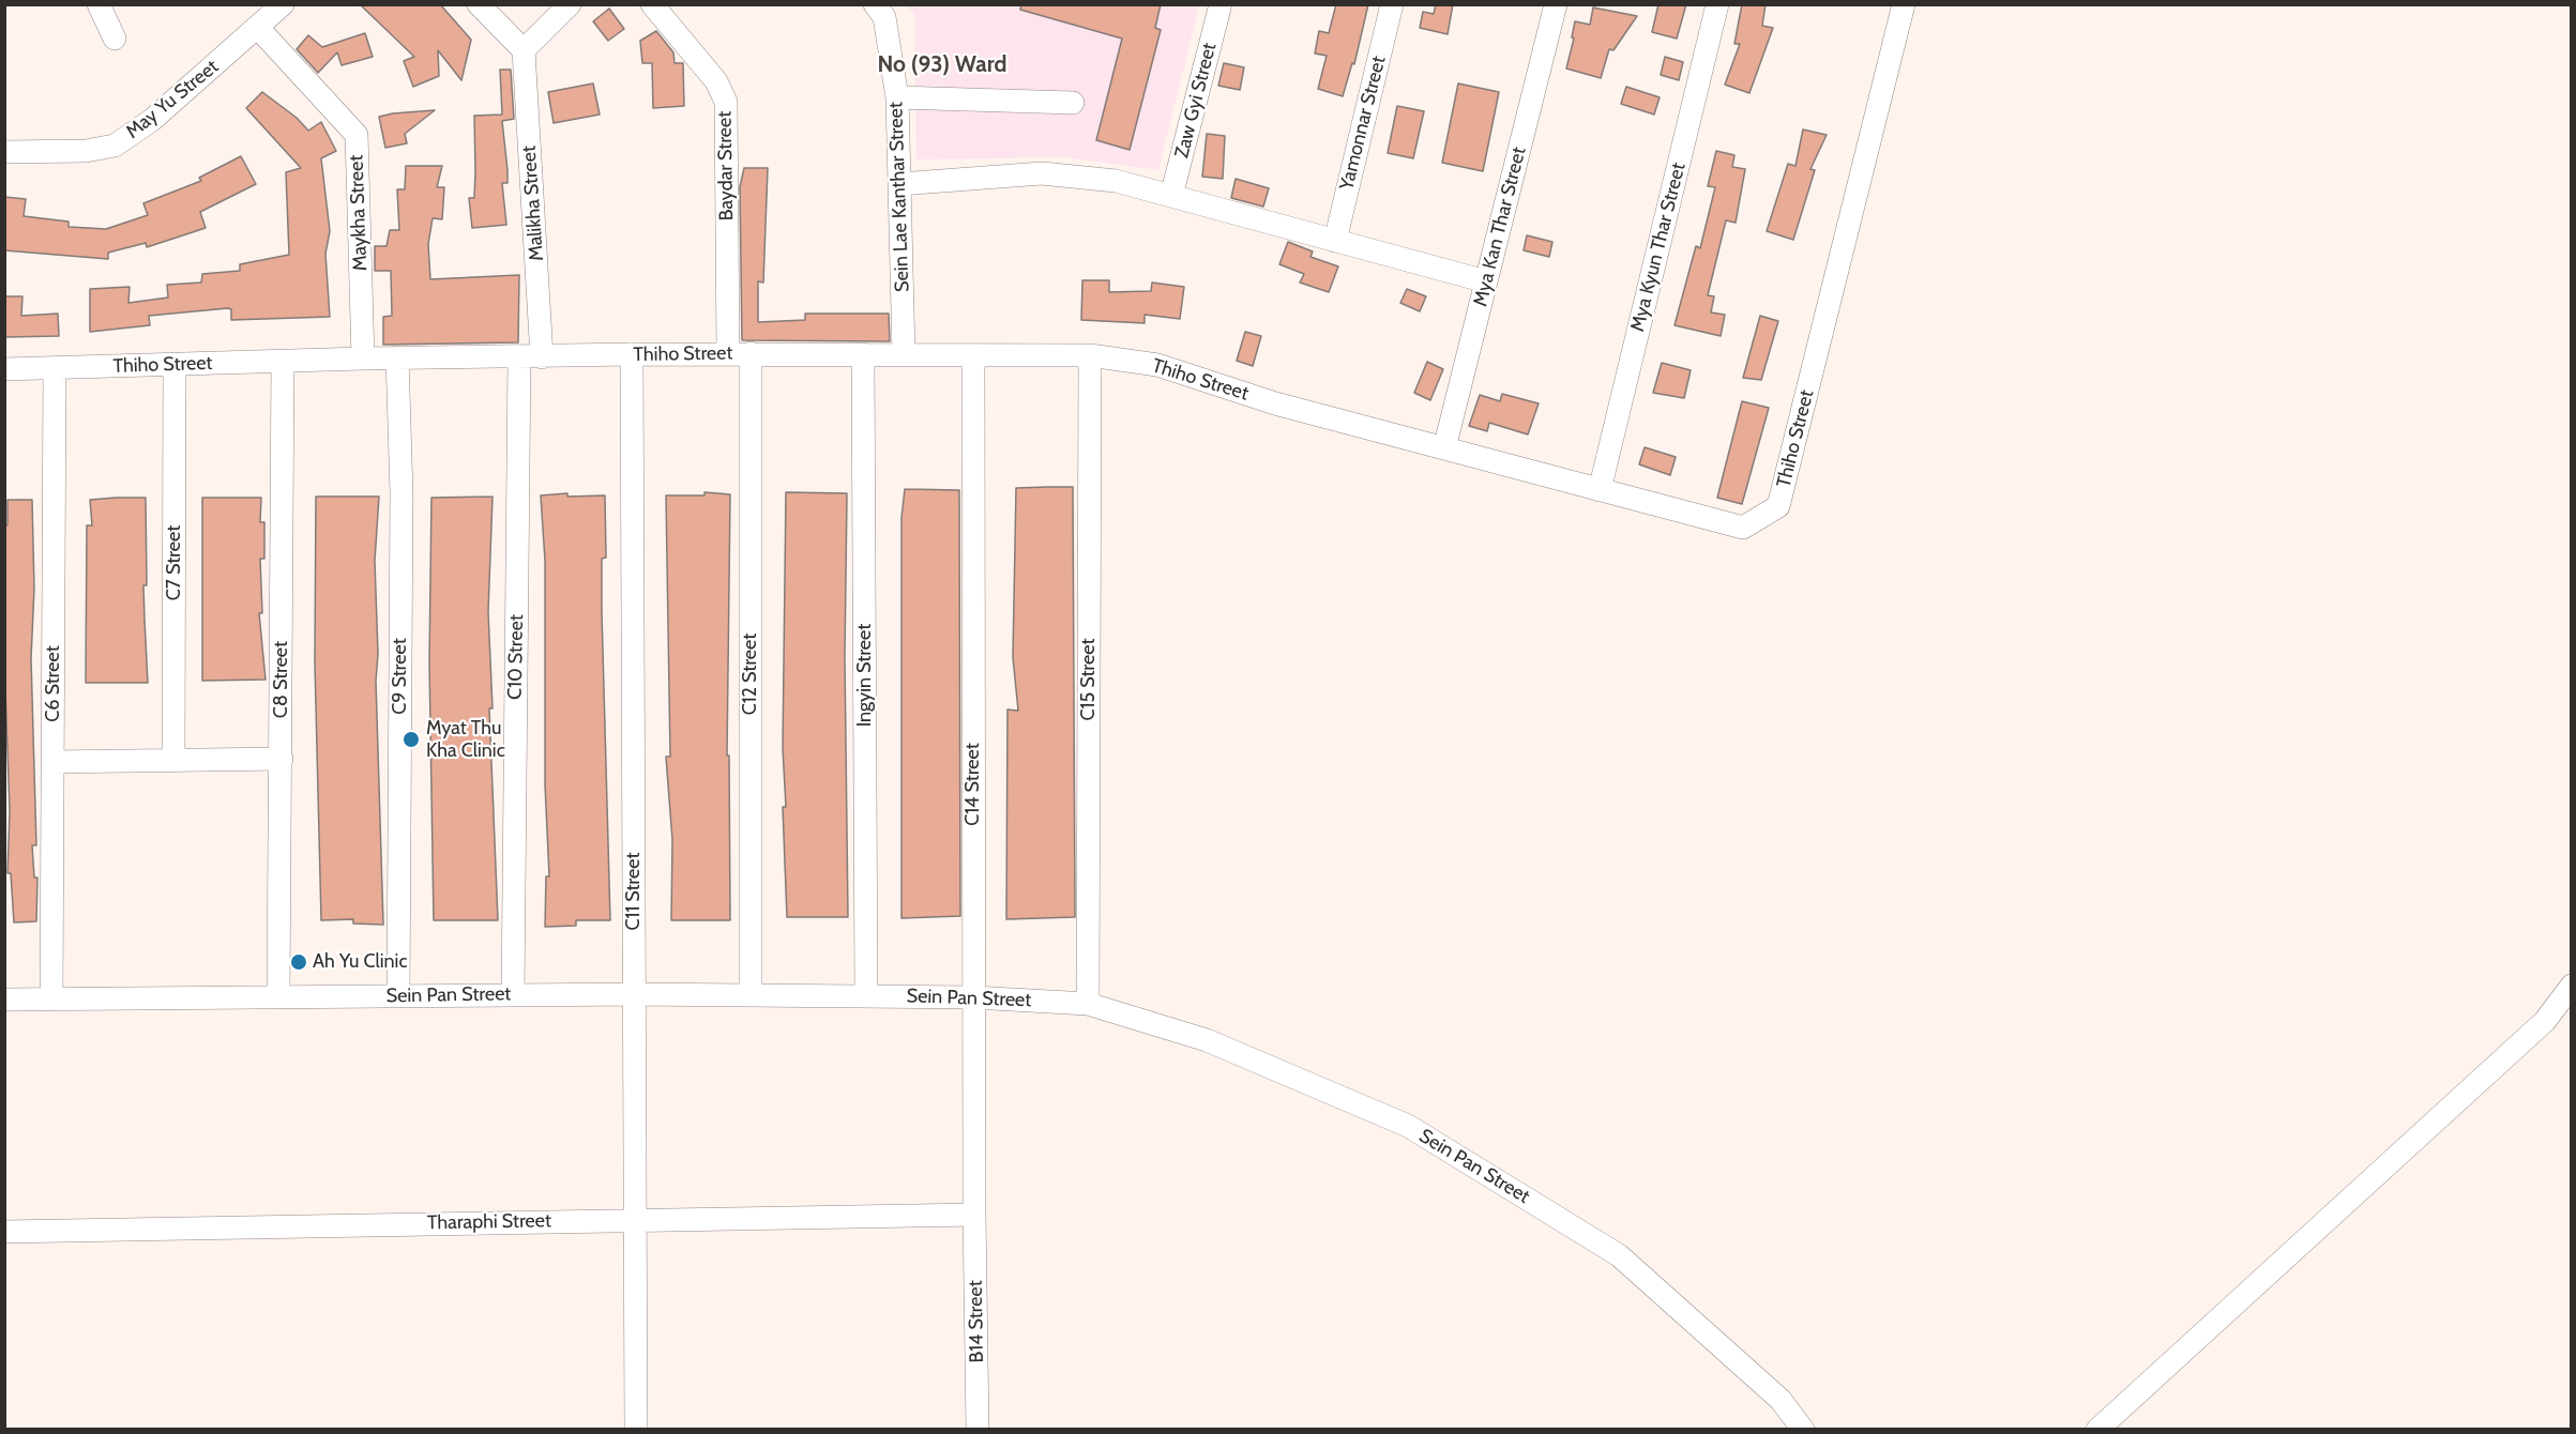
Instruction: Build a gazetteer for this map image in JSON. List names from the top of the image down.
{
  "streets": {
    "street": [
      "May Yu Street",
      "Zaw Gyi Street",
      "Yamonnar Street",
      "Baydar Street",
      "Sein Lae Kanthar Street",
      "Malikha Street",
      "Maykha Street",
      "Mya Kan Thar Street",
      "Mya Kyun Thar Street",
      "Thiho Street",
      "C7 Street",
      "C10 Street",
      "C12 Street",
      "Ingyin Street",
      "C9 Street",
      "C8 Street",
      "C15 Street",
      "C6 Street",
      "C14 Street",
      "C11 Street",
      "Sein Pan Street",
      "Tharaphi Street",
      "B14 Street"
    ]
  },
  "crossings": [
    ["May Yu Street", "Maykha Street"],
    ["Baydar Street", "Thiho Street"],
    ["Baydar Street", "C12 Street"],
    ["Sein Lae Kanthar Street", "Thiho Street"],
    ["Malikha Street", "Thiho Street"],
    ["Maykha Street", "Thiho Street"],
    ["Mya Kan Thar Street", "Thiho Street"],
    ["Mya Kyun Thar Street", "Thiho Street"],
    ["Thiho Street", "C7 Street"],
    ["Thiho Street", "C10 Street"],
    ["Thiho Street", "C12 Street"],
    ["Thiho Street", "Ingyin Street"],
    ["Thiho Street", "C9 Street"],
    ["Thiho Street", "C8 Street"],
    ["Thiho Street", "C15 Street"],
    ["Thiho Street", "C6 Street"],
    ["Thiho Street", "C14 Street"],
    ["Thiho Street", "C11 Street"],
    ["C10 Street", "Sein Pan Street"],
    ["C12 Street", "Sein Pan Street"],
    ["Ingyin Street", "Sein Pan Street"],
    ["C9 Street", "Sein Pan Street"],
    ["C8 Street", "Sein Pan Street"],
    ["C15 Street", "Sein Pan Street"],
    ["C6 Street", "Sein Pan Street"],
    ["C14 Street", "Sein Pan Street"],
    ["C14 Street", "Tharaphi Street"],
    ["C14 Street", "B14 Street"],
    ["C11 Street", "Sein Pan Street"],
    ["C11 Street", "Tharaphi Street"],
    ["Tharaphi Street", "B14 Street"]
  ],
  "districts": ["No (93) Ward"],
  "places": ["Myat Thu Kha Clinic", "Ah Yu Clinic"]
}
